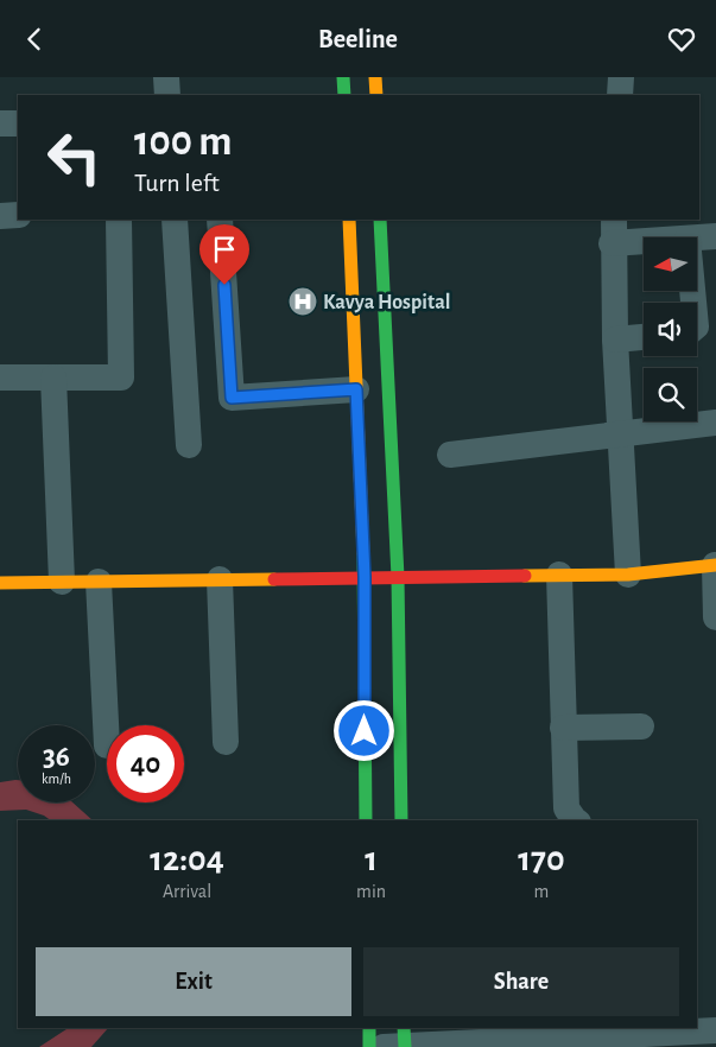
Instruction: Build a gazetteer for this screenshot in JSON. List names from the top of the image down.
{
  "places": {
    "hospital": ["Kavya Hospital"]
  },
  "north": "left",
  "page": {
    "header": "Beeline",
    "turn": ["100 m", "Turn left"],
    "speed": "36 km/h",
    "limit": "40",
    "eta": [
      "12:04",
      "Arrival",
      "1",
      "min",
      "170",
      "m"
    ],
    "buttons": ["Exit", "Share"]
  }
}
